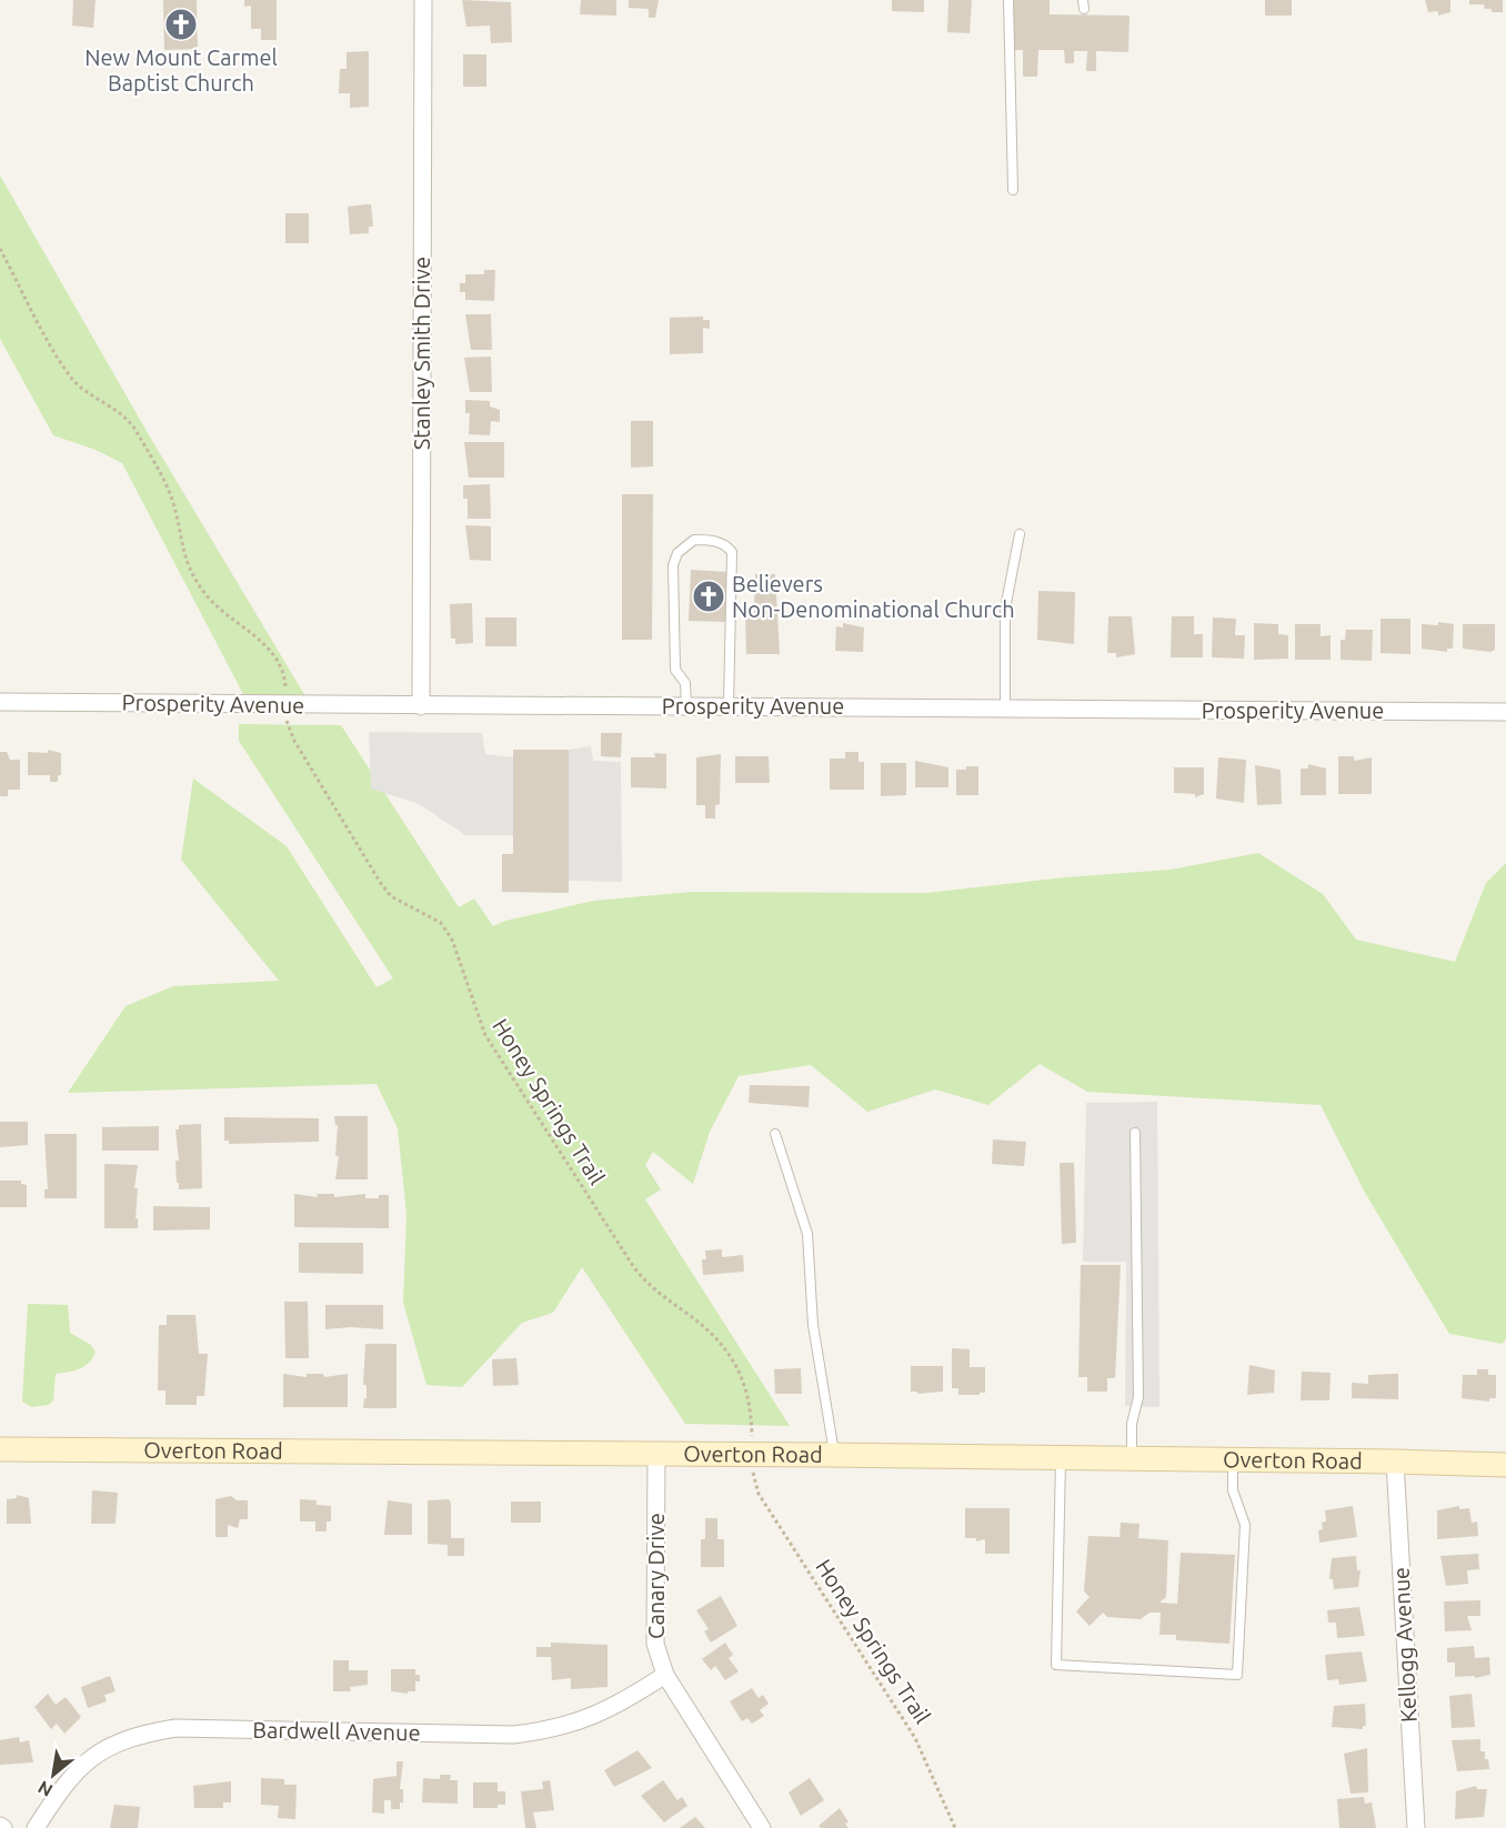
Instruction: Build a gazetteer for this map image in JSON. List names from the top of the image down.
{
  "streets": {
    "street": [
      "Stanley Smith Drive",
      "Prosperity Avenue",
      "Overton Road",
      "Canary Drive",
      "Kellogg Avenue",
      "Bardwell Avenue"
    ],
    "path": ["Honey Springs Trail"]
  },
  "crossings": [
    ["Stanley Smith Drive", "Prosperity Avenue"],
    ["Overton Road", "Canary Drive"],
    ["Overton Road", "Kellogg Avenue"],
    ["Canary Drive", "Bardwell Avenue"]
  ],
  "places": {
    "church": ["New Mount Carmel Baptist Church", "Believers Non-Denominational Church"]
  },
  "north": "bottom left"
}
